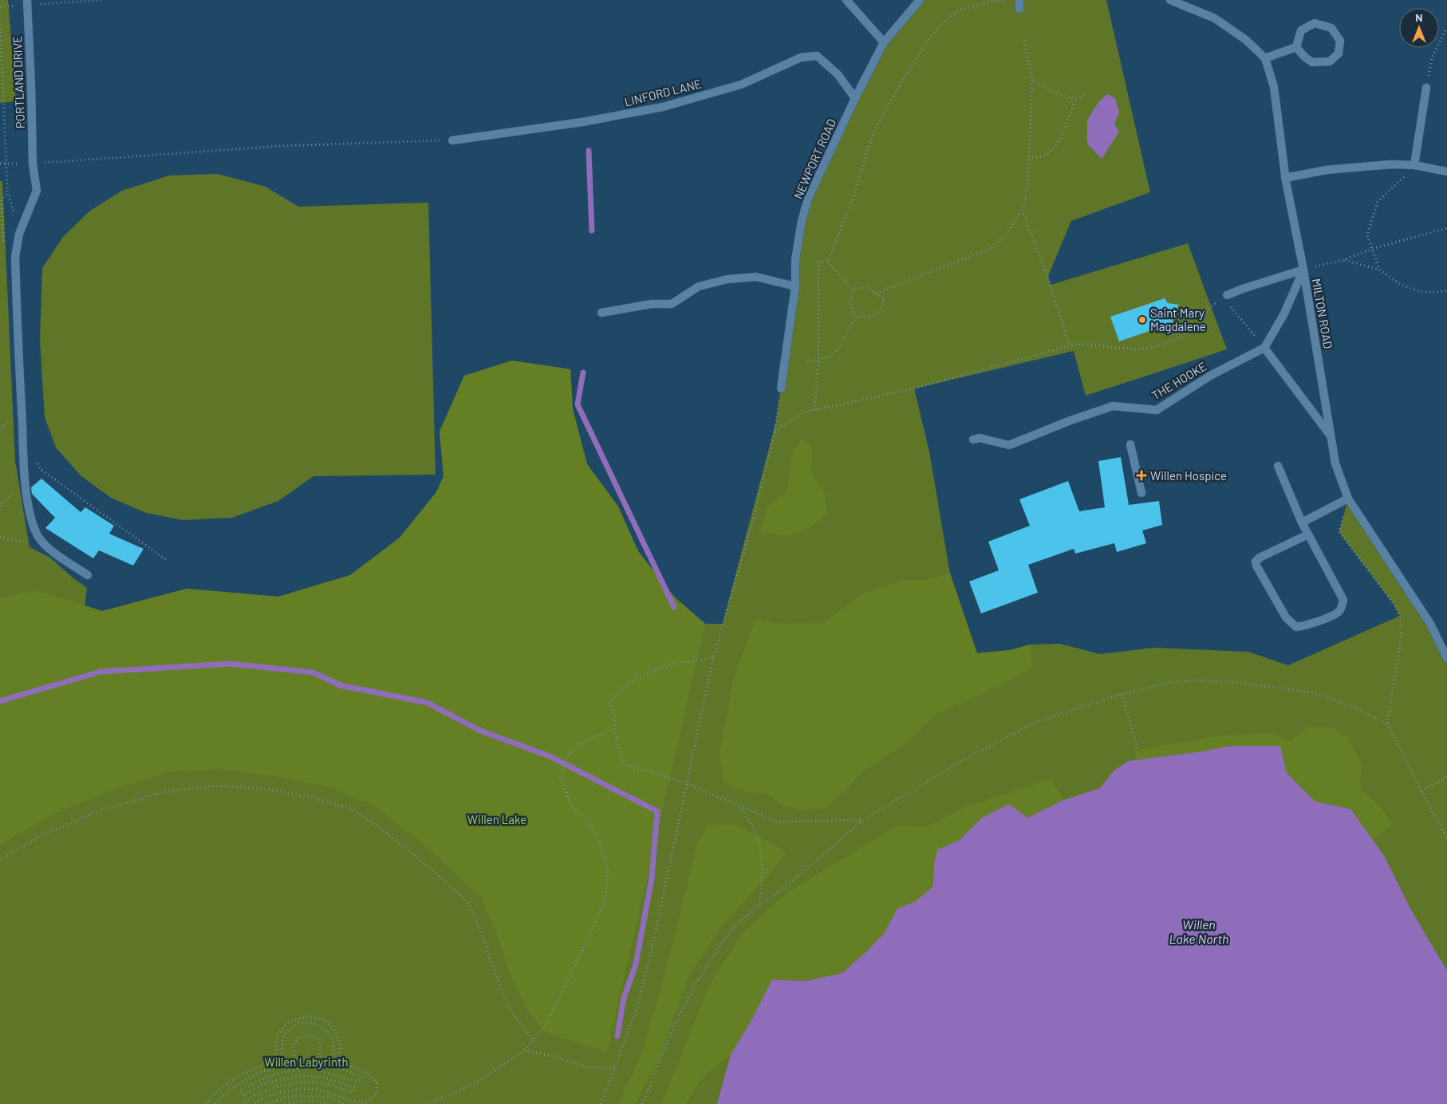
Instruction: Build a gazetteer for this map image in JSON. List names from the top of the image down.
{
  "streets": {
    "street": [
      "PORTLAND DRIVE",
      "LINFORD LANE",
      "NEWPORT ROAD",
      "MILTON ROAD",
      "THE HOOKE"
    ]
  },
  "crossings": [
    ["LINFORD LANE", "NEWPORT ROAD"]
  ],
  "water": ["Willen Lake North"],
  "parks": ["Willen Lake", "Willen Labyrinth"],
  "places": {
    "other": ["Saint Mary Magdalene"],
    "health": ["Willen Hospice"]
  },
  "north": "top"
}
